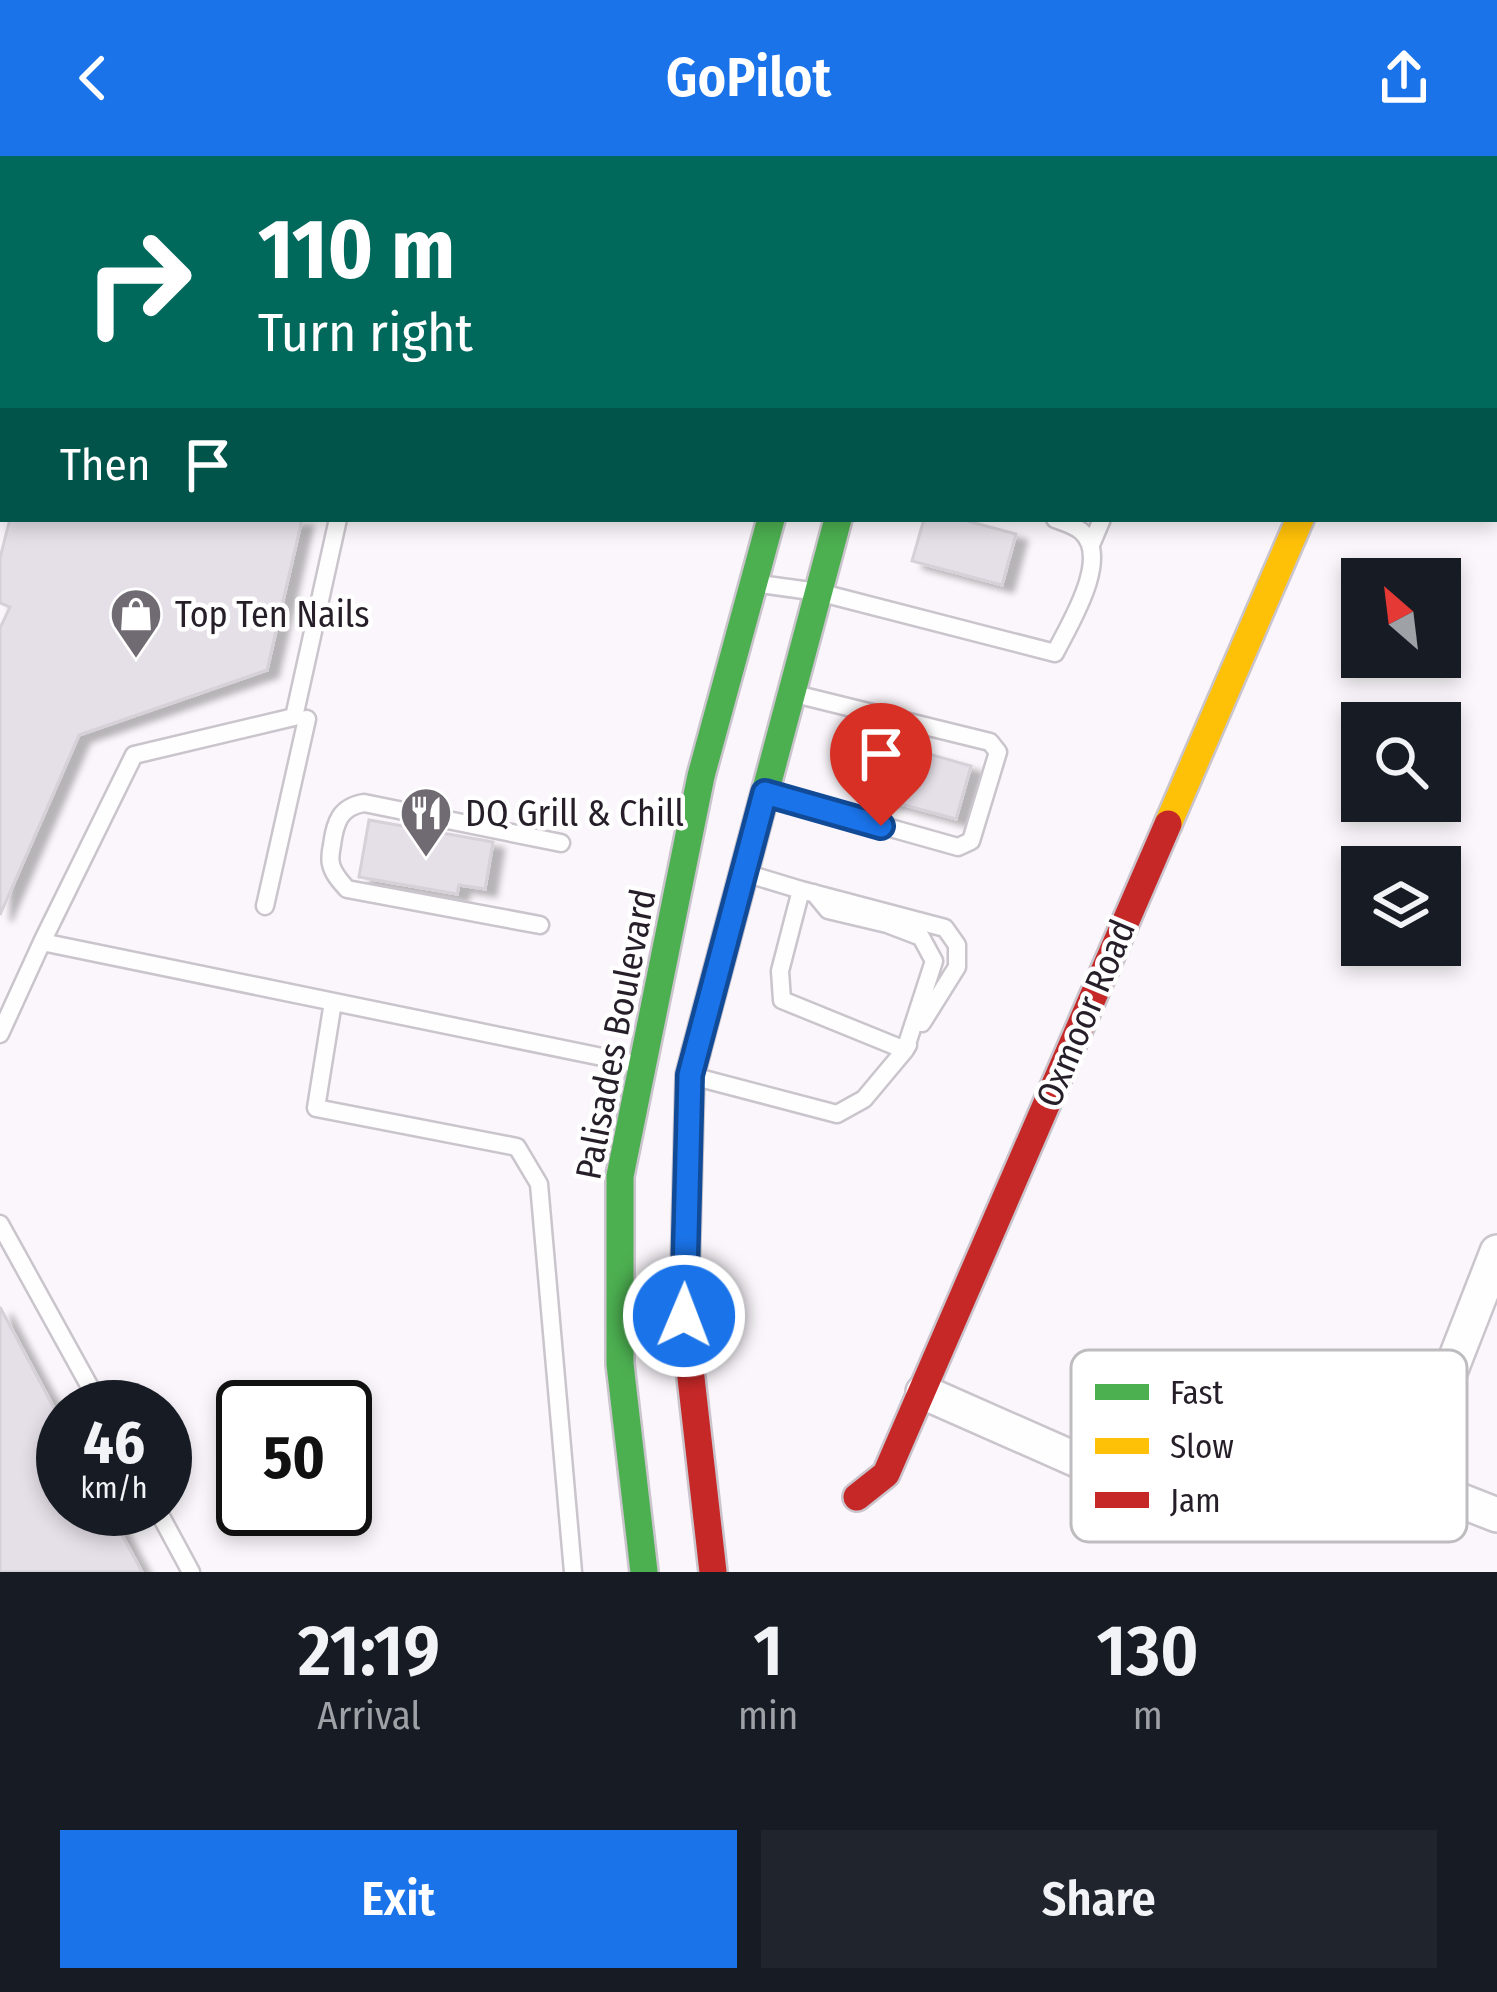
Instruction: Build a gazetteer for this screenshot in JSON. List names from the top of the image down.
{
  "streets": {
    "main road": ["Oxmoor Road", "Palisades Boulevard"]
  },
  "places": {
    "shop": ["Top Ten Nails"],
    "restaurant": ["DQ Grill & Chill"]
  },
  "legend": ["Fast", "Slow", "Jam"],
  "north": "top left",
  "page": {
    "header": "GoPilot",
    "turn": ["110 m", "Turn right"],
    "then": "Then",
    "speed": "46 km/h",
    "limit": "50",
    "eta": [
      "21:19",
      "Arrival",
      "1",
      "min",
      "130",
      "m"
    ],
    "buttons": ["Exit", "Share"]
  }
}
